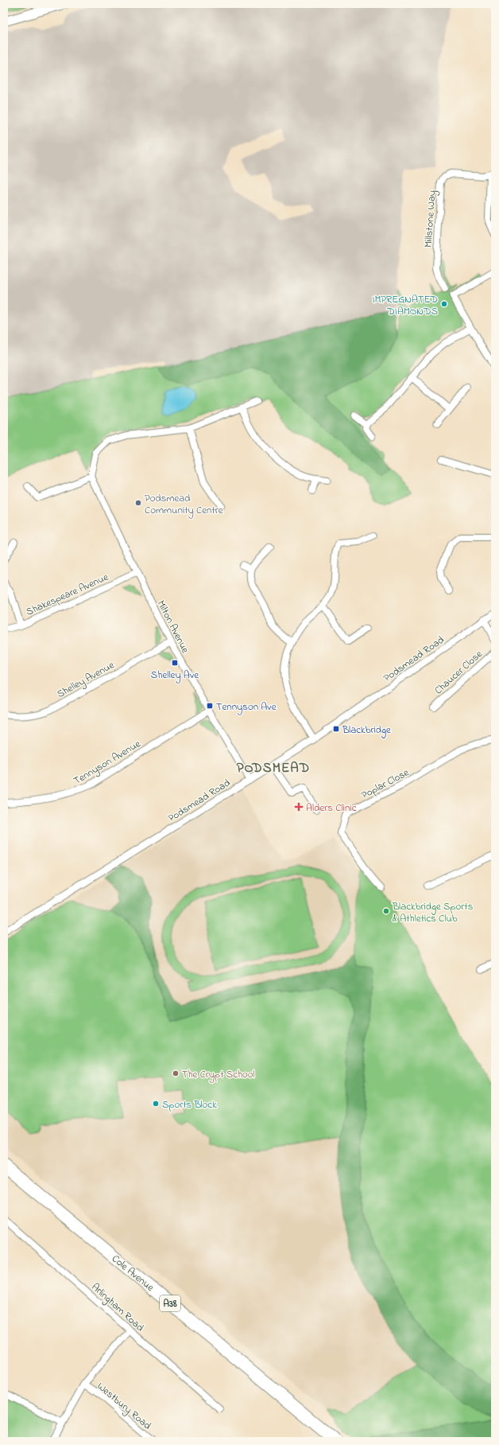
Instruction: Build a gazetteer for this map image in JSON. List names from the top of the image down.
{
  "streets": {
    "highway": ["Cole Avenue", "A38"],
    "street": [
      "Millstone Way",
      "Shakespeare Avenue",
      "Milton Avenue",
      "Podsmead Road",
      "Chaucer Close",
      "Shelley Avenue",
      "Tennyson Avenue",
      "Poplar Close",
      "Arlingham Road",
      "Westbury Road"
    ]
  },
  "crossings": [
    ["Shakespeare Avenue", "Milton Avenue"],
    ["Milton Avenue", "Podsmead Road"],
    ["Milton Avenue", "Shelley Avenue"],
    ["Milton Avenue", "Tennyson Avenue"],
    ["Arlingham Road", "Westbury Road"]
  ],
  "districts": ["PODSMEAD"],
  "places": {
    "other": [
      "IMPREGNATED DIAMONDS",
      "Podsmead Community Centre",
      "Blackbridge Sports & Athletics Club",
      "The Crypt School",
      "Sports Block"
    ],
    "transit": ["Shelley Ave", "Tennyson Ave", "Blackbridge"],
    "health": ["Alders Clinic"]
  }
}
